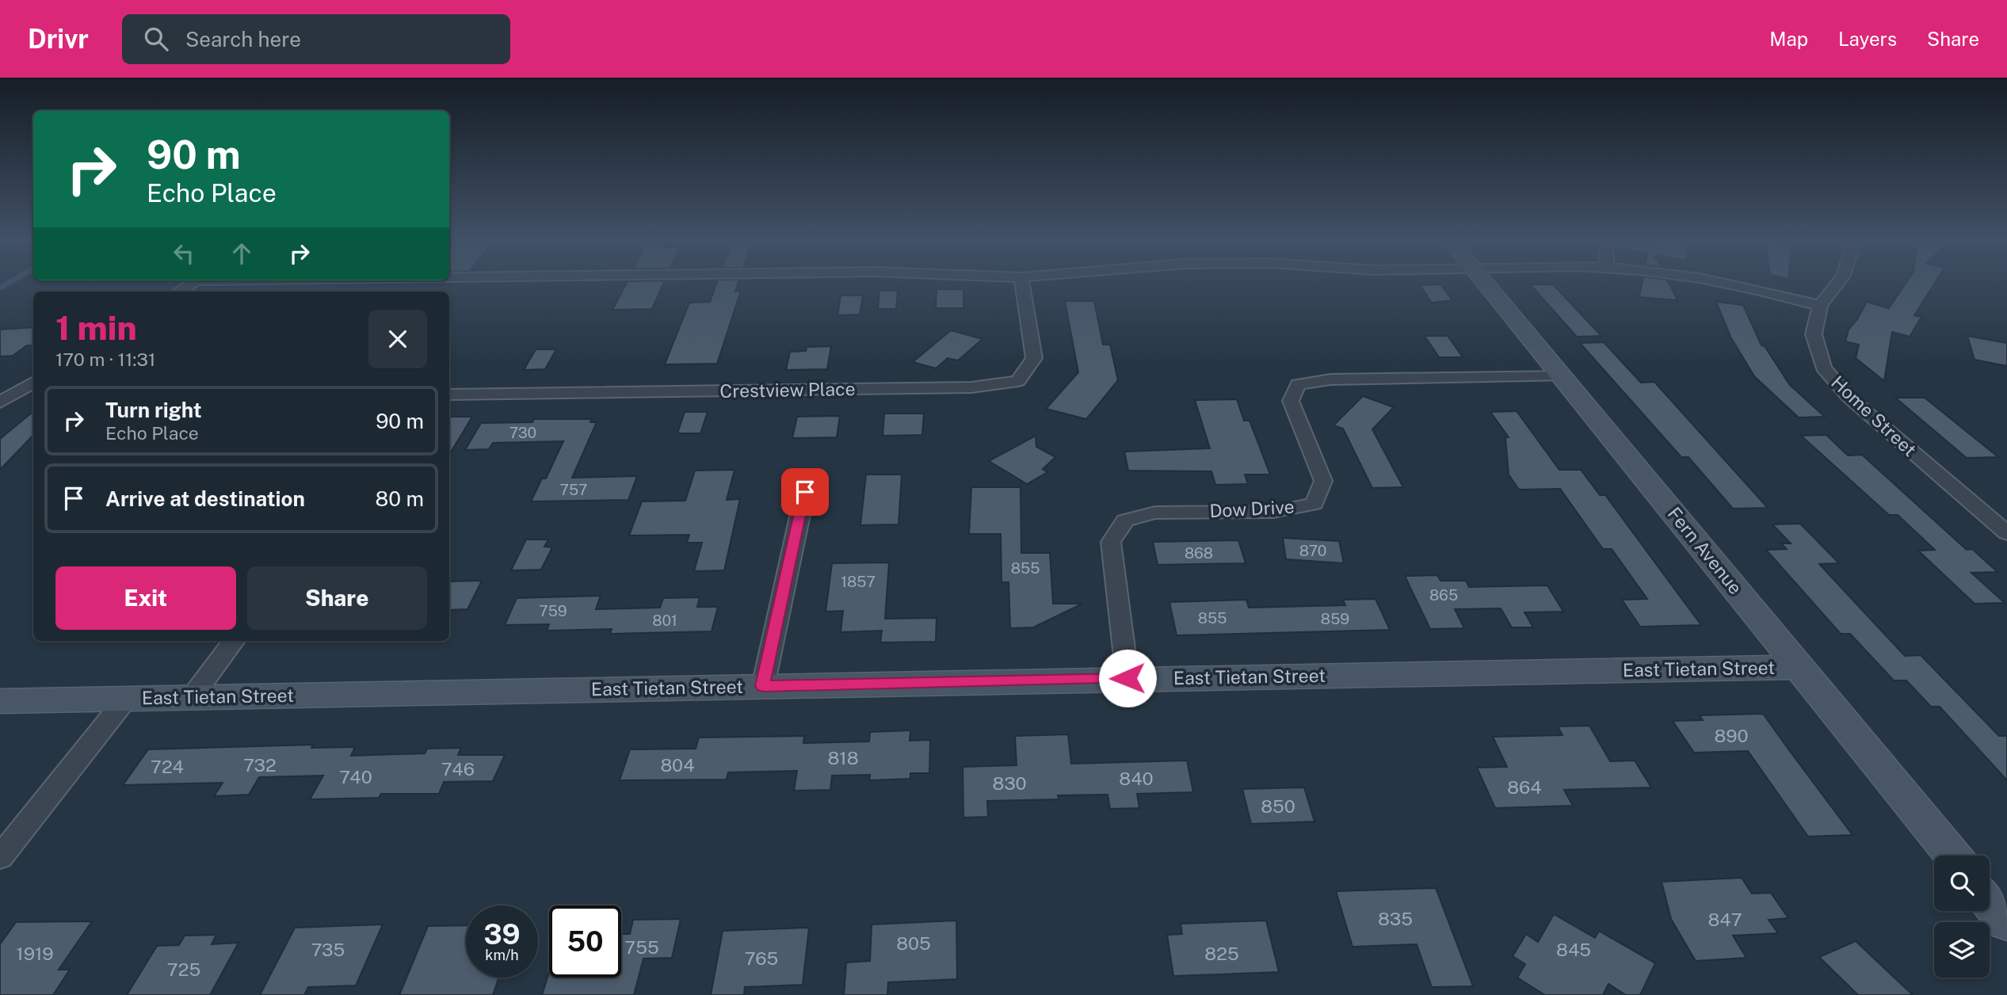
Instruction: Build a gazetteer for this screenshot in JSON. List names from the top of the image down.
{
  "streets": {
    "main road": ["Fern Avenue", "East Tietan Street"],
    "street": ["Crestview Place", "Home Street", "Dow Drive"]
  },
  "crossings": [
    ["Dow Drive", "Fern Avenue"],
    ["Dow Drive", "East Tietan Street"],
    ["Fern Avenue", "East Tietan Street"]
  ],
  "house_numbers": [
    "730",
    "757",
    "870",
    "868",
    "855",
    "1857",
    "865",
    "759",
    "855",
    "859",
    "801",
    "890",
    "818",
    "732",
    "804",
    "724",
    "746",
    "740",
    "840",
    "830",
    "864",
    "850",
    "835",
    "847",
    "805",
    "755",
    "735",
    "845",
    "1919",
    "825",
    "765",
    "725"
  ],
  "page": {
    "header": "Drivr",
    "search": "Search here",
    "nav": ["Map", "Layers", "Share"],
    "turn": ["90 m", "Echo Place"],
    "heading": ["1 min", "170 m · 11:31"],
    "list": [
      {
        "name": "Turn right",
        "note": "Echo Place",
        "value": "90 m"
      },
      {
        "name": "Arrive at destination",
        "value": "80 m"
      }
    ],
    "buttons": ["Exit", "Share"],
    "speed": "39 km/h",
    "limit": "50"
  }
}
